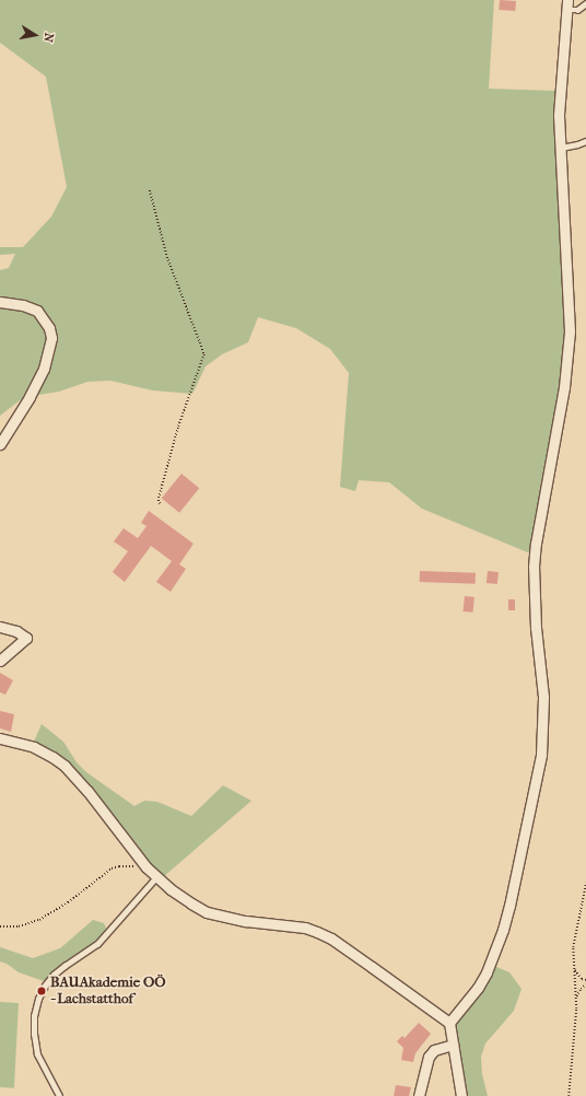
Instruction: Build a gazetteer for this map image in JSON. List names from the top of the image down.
{
  "places": ["BAUAkademie OÖ - Lachstatthof"],
  "north": "right"
}
